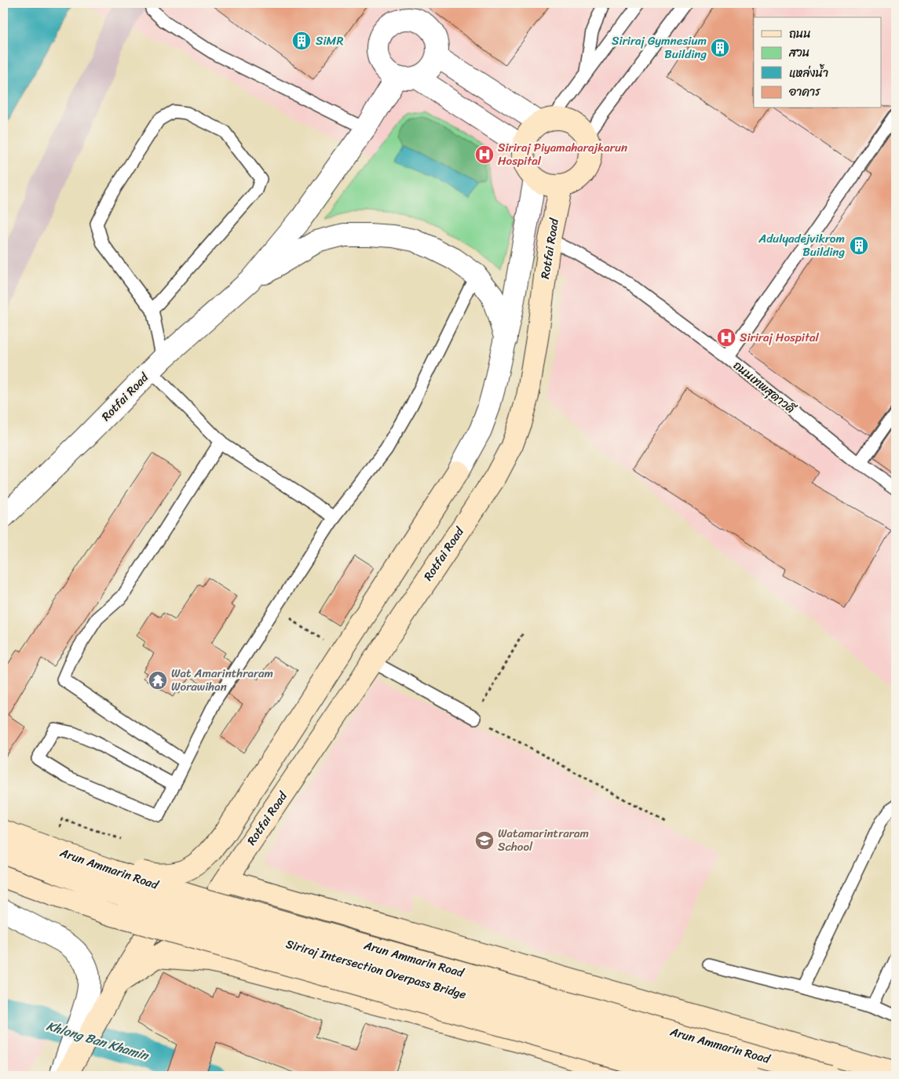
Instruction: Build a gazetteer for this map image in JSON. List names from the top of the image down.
{
  "streets": {
    "main road": ["Rotfai Road", "Arun Ammarin Road", "Siriraj Intersection Overpass Bridge"],
    "lane": ["ถนนเทพสุดาวดี"]
  },
  "crossings": [
    ["Rotfai Road", "ถนนเทพสุดาวดี"]
  ],
  "water": ["Khlong Ban Khamin"],
  "places": {
    "building": ["SiMR", "Siriraj Gymnesium Building", "Adulyadejvikrom Building"],
    "hospital": ["Siriraj Piyamaharajkarun Hospital", "Siriraj Hospital"],
    "temple": ["Wat Amarinthraram Worawihan"],
    "school or university": ["Watamarintraram School"]
  },
  "legend": [
    "ถนน",
    "สวน",
    "แหล่งน้ำ",
    "อาคาร"
  ]
}
